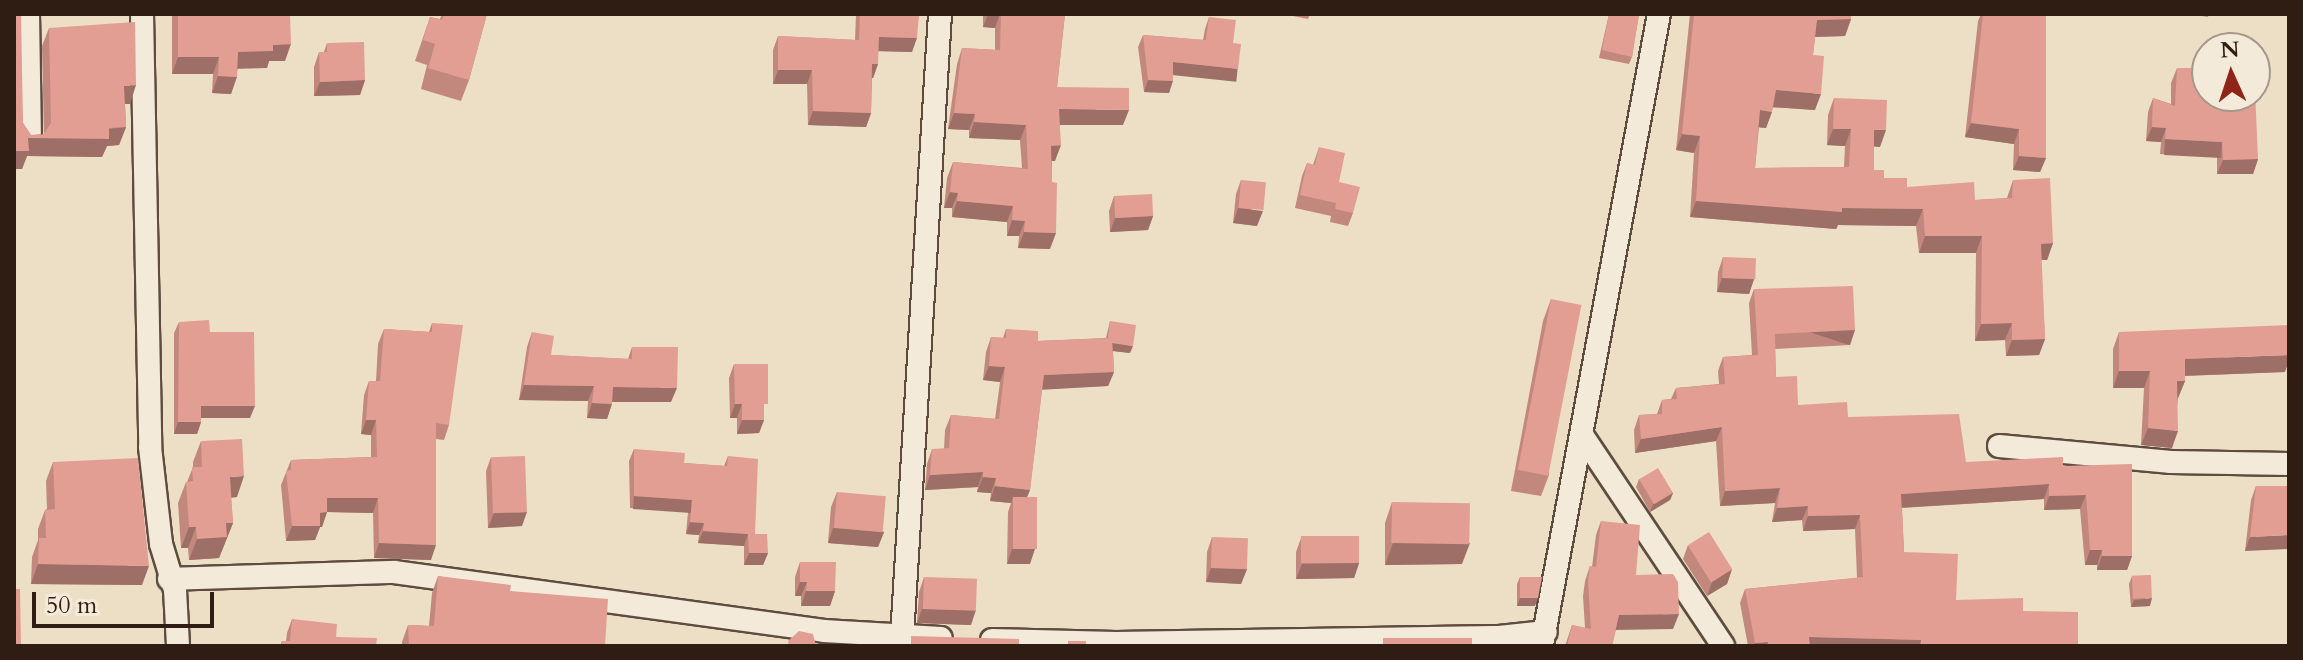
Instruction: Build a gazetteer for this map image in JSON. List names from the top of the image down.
{
  "scale_bar": "50 m",
  "north": "top"
}
